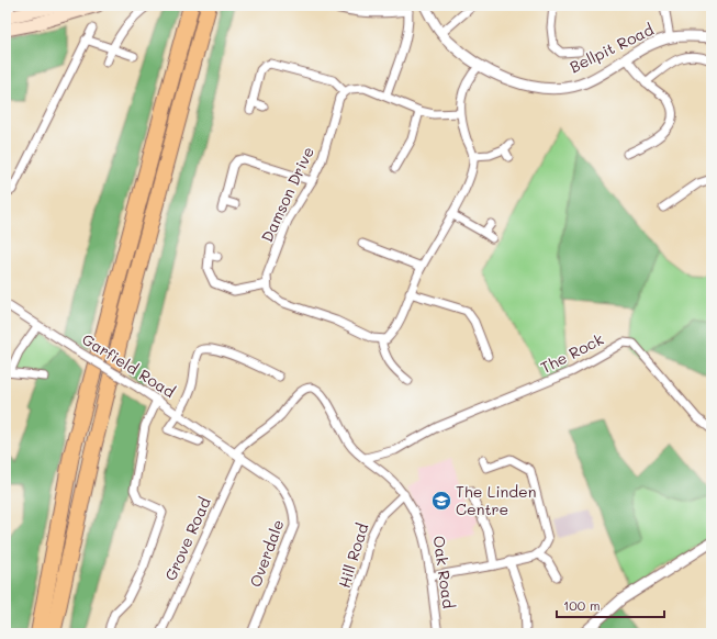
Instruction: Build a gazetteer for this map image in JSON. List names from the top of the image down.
{
  "streets": {
    "street": [
      "Bellpit Road",
      "Damson Drive",
      "The Rock",
      "Garfield Road",
      "Grove Road",
      "Overdale",
      "Hill Road",
      "Oak Road"
    ]
  },
  "crossings": [
    ["The Rock", "Oak Road"],
    ["Garfield Road", "Grove Road"],
    ["Garfield Road", "Overdale"],
    ["Garfield Road", "Oak Road"],
    ["Grove Road", "Overdale"],
    ["Grove Road", "Oak Road"],
    ["Overdale", "Oak Road"],
    ["Hill Road", "Oak Road"]
  ],
  "places": {
    "school or university": ["The Linden Centre"]
  },
  "scale_bar": "100 m"
}
